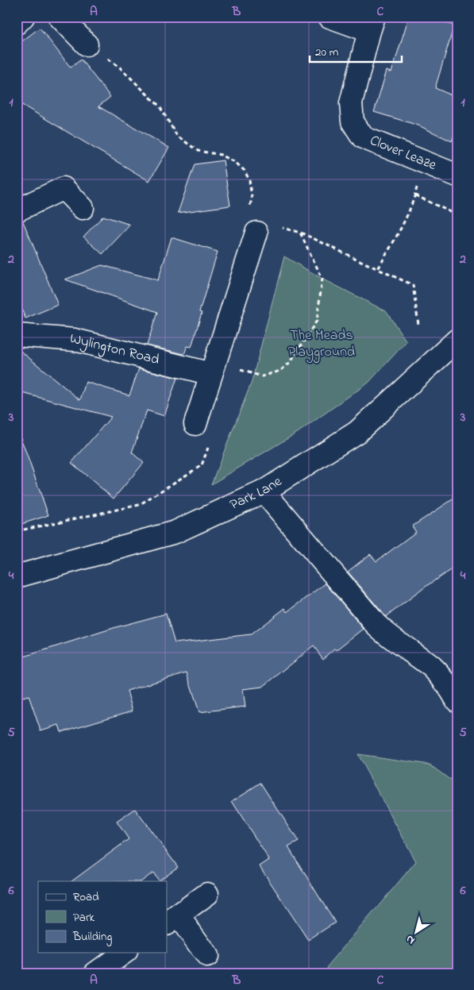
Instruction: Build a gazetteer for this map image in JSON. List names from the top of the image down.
{
  "streets": {
    "street": ["Clover Leaze", "Wylington Road", "Park Lane"]
  },
  "parks": ["The Meads Playground"],
  "legend": ["Road", "Park", "Building"],
  "scale_bar": "20 m",
  "north": "bottom left",
  "grid": {
    "columns": ["A", "B", "C"],
    "rows": [
      "1",
      "2",
      "3",
      "4",
      "5",
      "6"
    ]
  }
}
